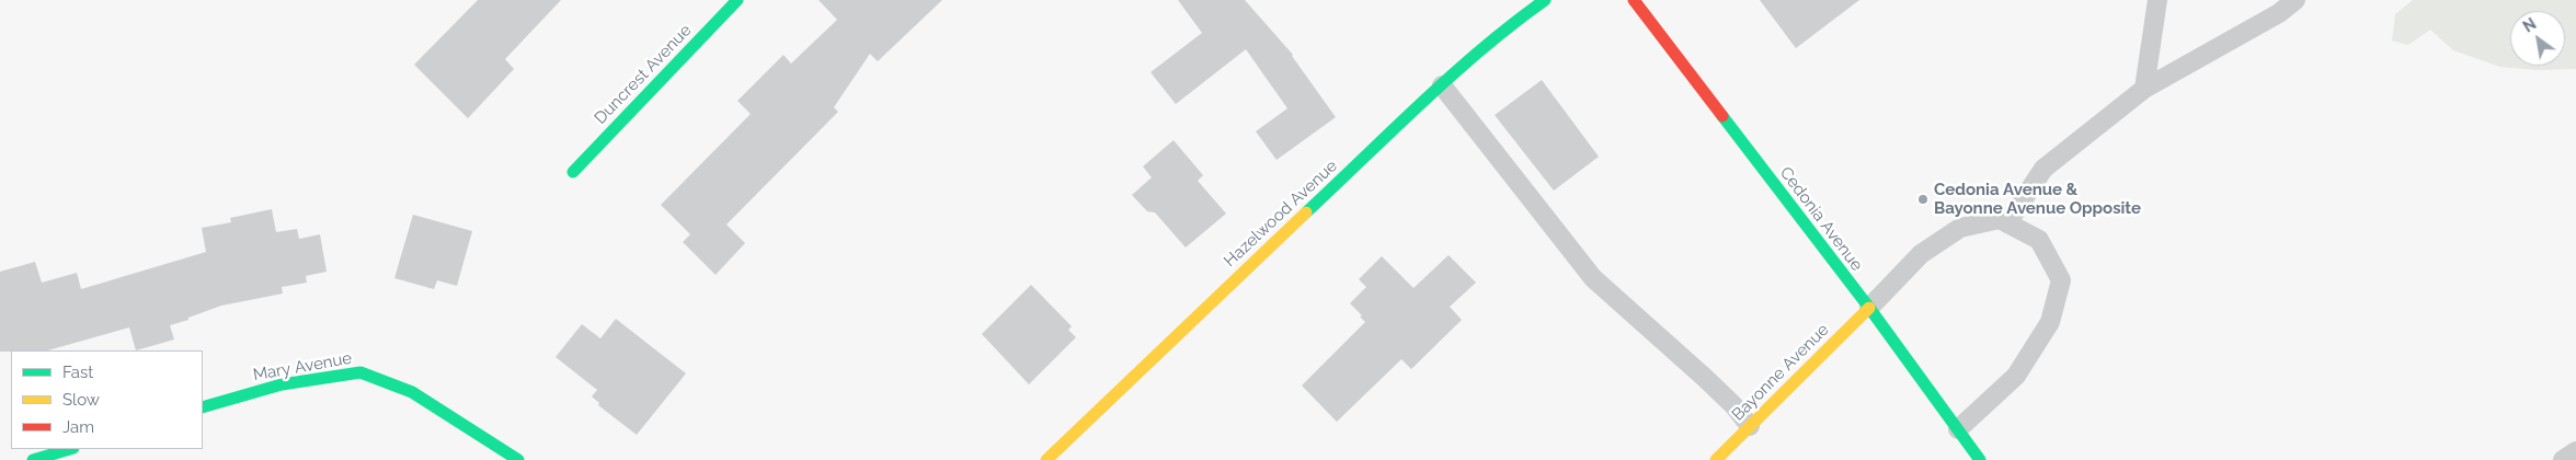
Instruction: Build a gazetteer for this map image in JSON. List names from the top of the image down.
{
  "streets": {
    "street": [
      "Duncrest Avenue",
      "Hazelwood Avenue",
      "Cedonia Avenue",
      "Mary Avenue",
      "Bayonne Avenue"
    ]
  },
  "crossings": [
    ["Cedonia Avenue", "Bayonne Avenue"]
  ],
  "places": ["Cedonia Avenue & Bayonne Avenue Opposite"],
  "legend": ["Fast", "Slow", "Jam"],
  "north": "top left"
}
